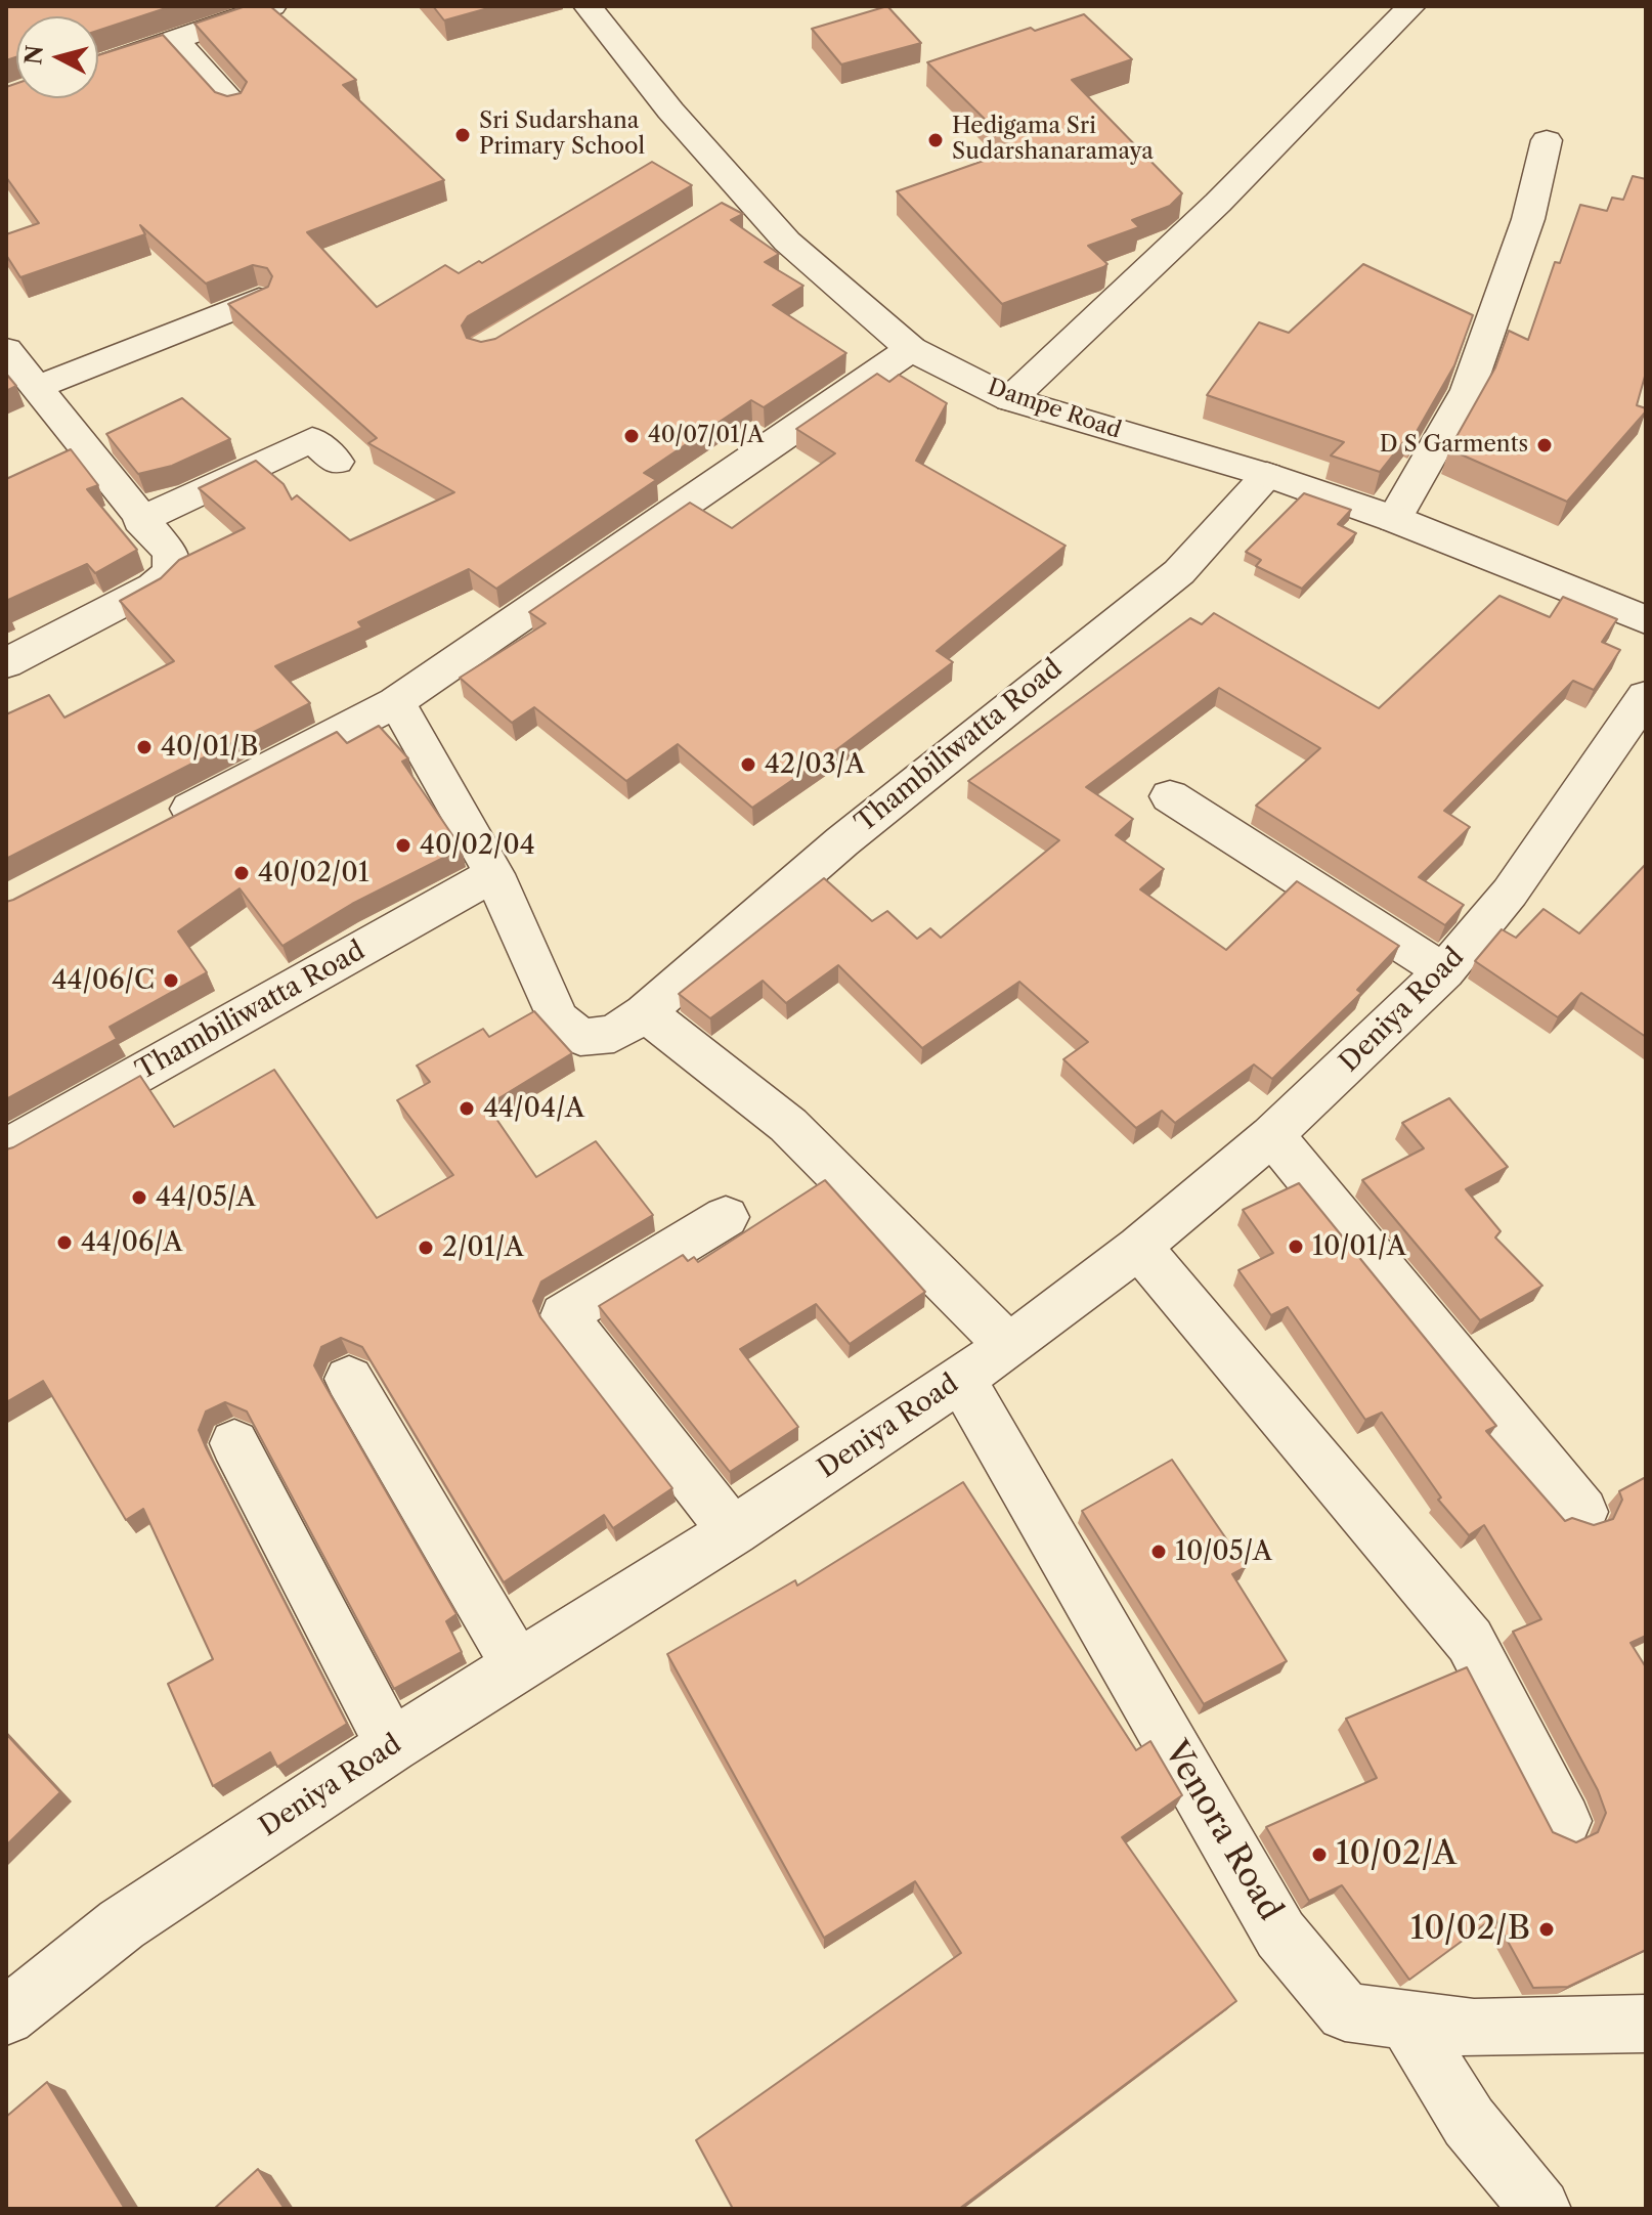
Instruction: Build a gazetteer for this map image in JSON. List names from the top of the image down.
{
  "streets": {
    "street": [
      "Dampe Road",
      "Thambiliwatta Road",
      "Deniya Road",
      "Venora Road"
    ]
  },
  "crossings": [
    ["Dampe Road", "Thambiliwatta Road"],
    ["Deniya Road", "Venora Road"]
  ],
  "places": [
    "Sri Sudarshana Primary School",
    "Hedigama Sri Sudarshanaramaya",
    "40/07/01/A",
    "D S Garments",
    "40/01/B",
    "42/03/A",
    "40/02/04",
    "40/02/01",
    "44/06/C",
    "44/04/A",
    "44/05/A",
    "44/06/A",
    "10/01/A",
    "2/01/A",
    "10/05/A",
    "10/02/A",
    "10/02/B"
  ],
  "north": "left"
}
